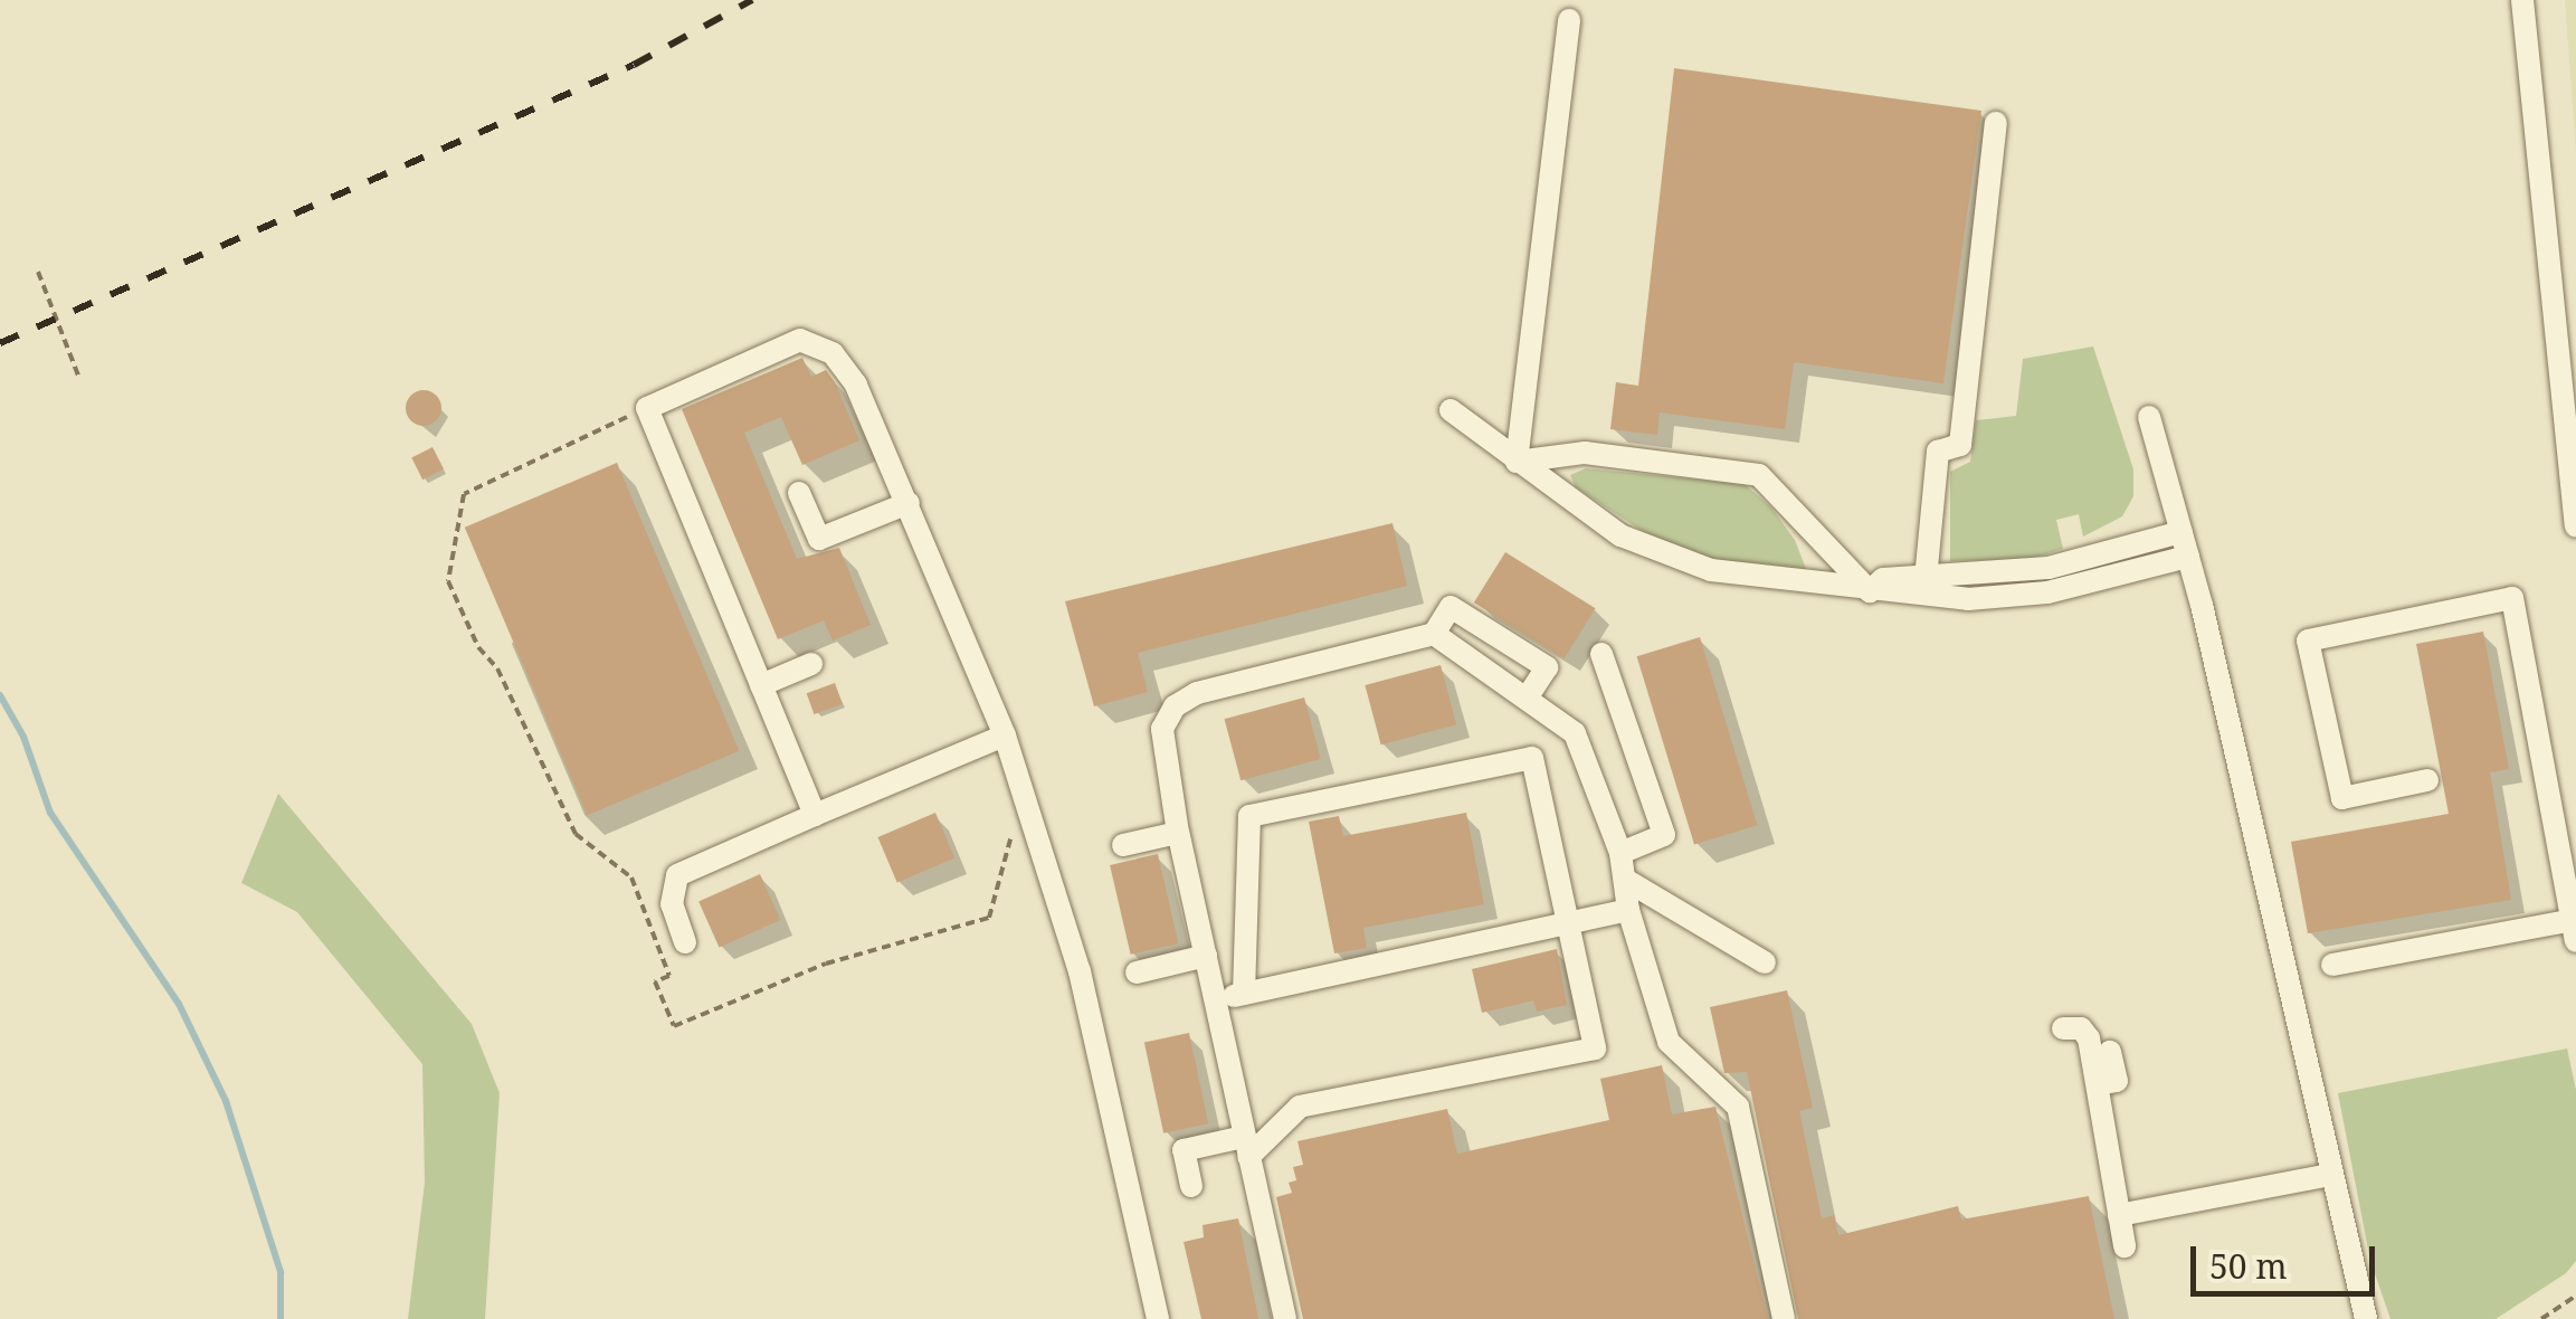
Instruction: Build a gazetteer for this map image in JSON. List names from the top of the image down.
{
  "scale_bar": "50 m"
}
